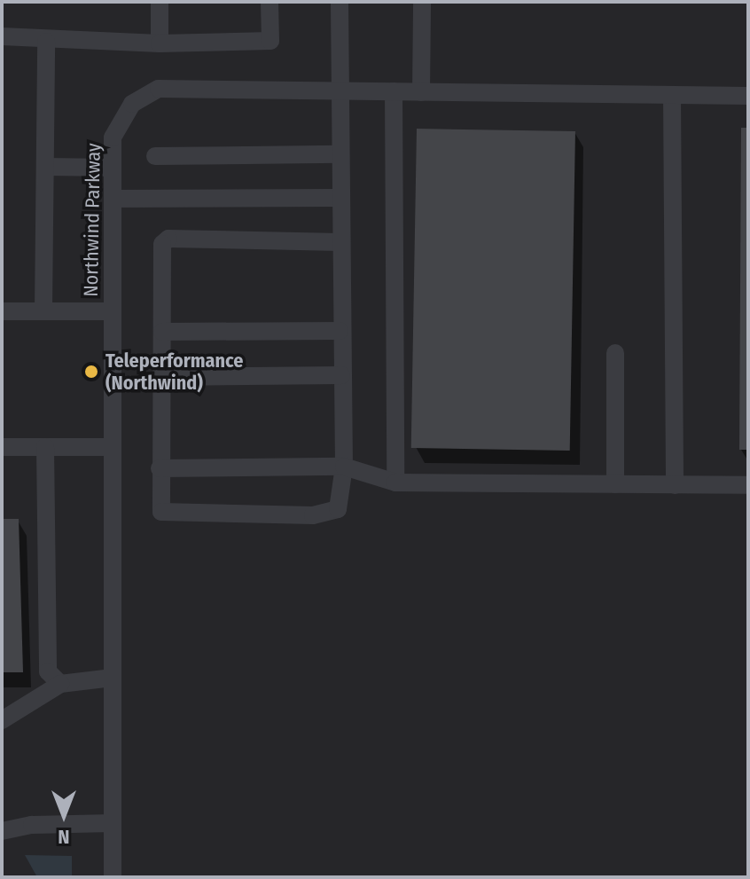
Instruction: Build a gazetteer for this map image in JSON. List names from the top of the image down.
{
  "streets": {
    "street": ["Northwind Parkway"]
  },
  "places": ["Teleperformance (Northwind)"],
  "north": "bottom"
}
